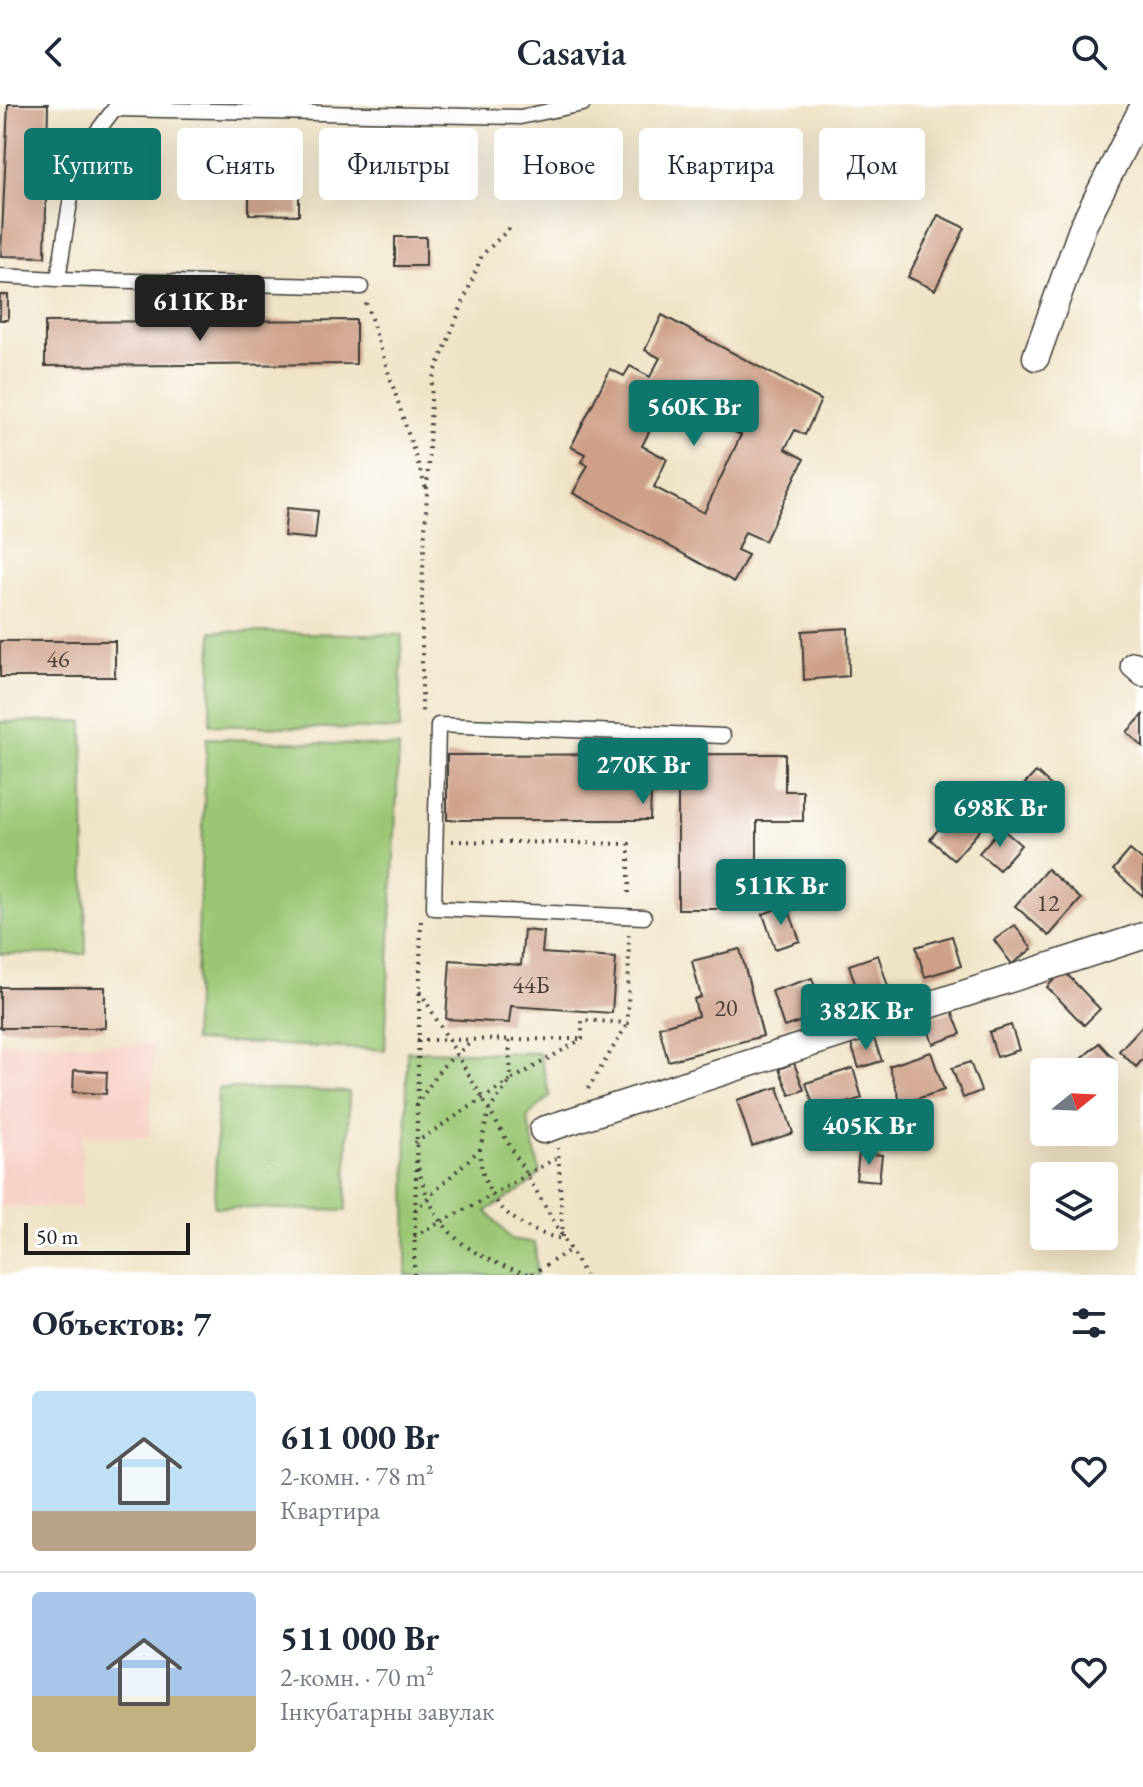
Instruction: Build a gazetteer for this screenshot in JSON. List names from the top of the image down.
{
  "house_numbers": [
    "46",
    "12",
    "44Б",
    "20"
  ],
  "scale_bar": "50 m",
  "north": "right",
  "page": {
    "header": "Casavia",
    "chip": [
      "Купить",
      "Снять",
      "Фильтры",
      "Новое",
      "Квартира",
      "Дом"
    ],
    "price": [
      "611K Br",
      "560K Br",
      "270K Br",
      "698K Br",
      "511K Br",
      "382K Br",
      "405K Br"
    ],
    "scale": "50 m",
    "heading": "Объектов: 7",
    "list": [
      {
        "name": "611 000 Br",
        "note": "2-комн. · 78 m² · Квартира"
      },
      {
        "name": "511 000 Br",
        "note": "2-комн. · 70 m² · Інкубатарны завулак"
      }
    ]
  }
}
